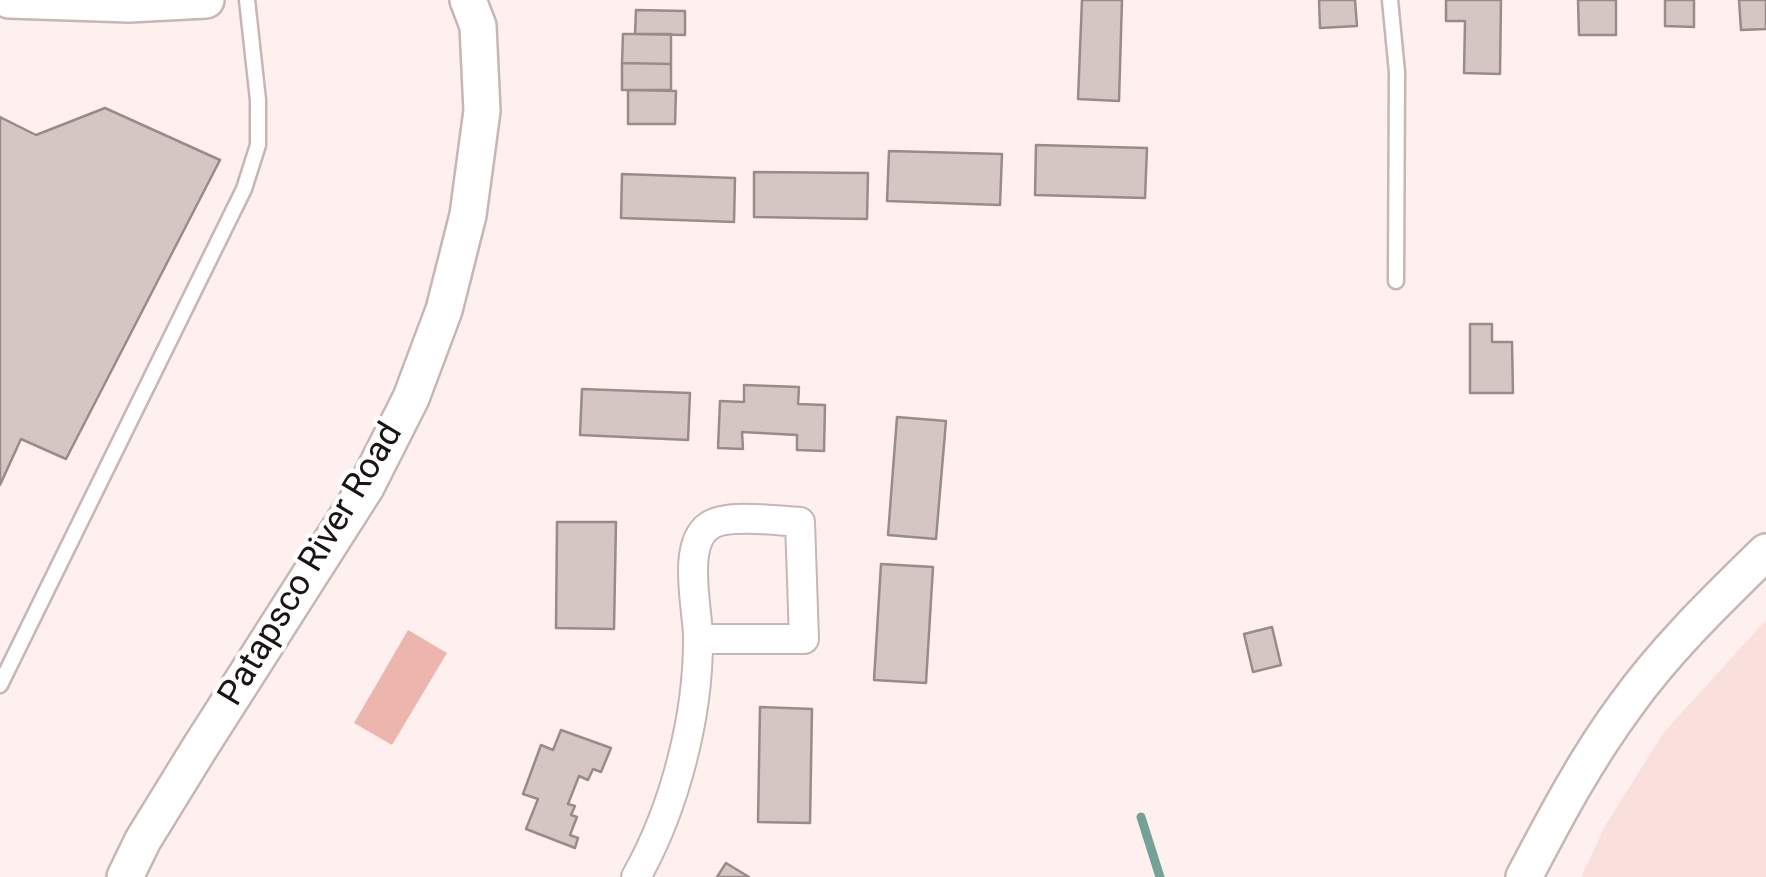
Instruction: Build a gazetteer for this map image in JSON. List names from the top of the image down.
{
  "streets": {
    "street": ["Patapsco River Road"]
  }
}
